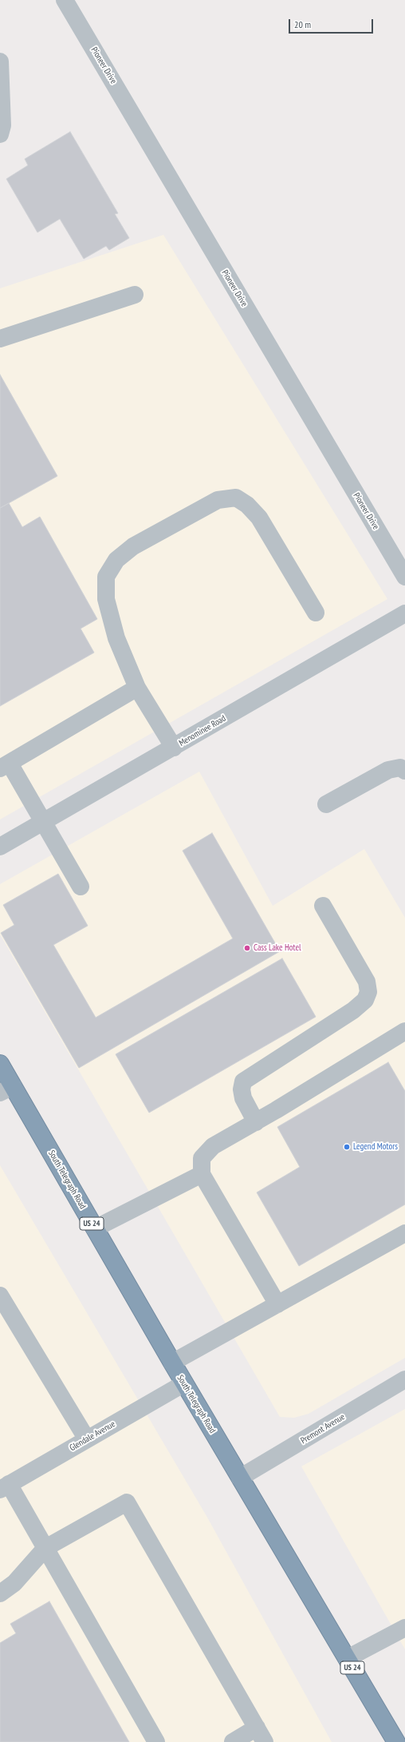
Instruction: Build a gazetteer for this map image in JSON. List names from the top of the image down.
{
  "streets": {
    "highway": ["South Telegraph Road", "US 24"],
    "street": [
      "Pioneer Drive",
      "Menominee Road",
      "Premont Avenue",
      "Glendale Avenue"
    ]
  },
  "crossings": [
    ["South Telegraph Road", "Premont Avenue"],
    ["South Telegraph Road", "Glendale Avenue"]
  ],
  "places": ["Cass Lake Hotel", "Legend Motors"],
  "scale_bar": "20 m"
}
